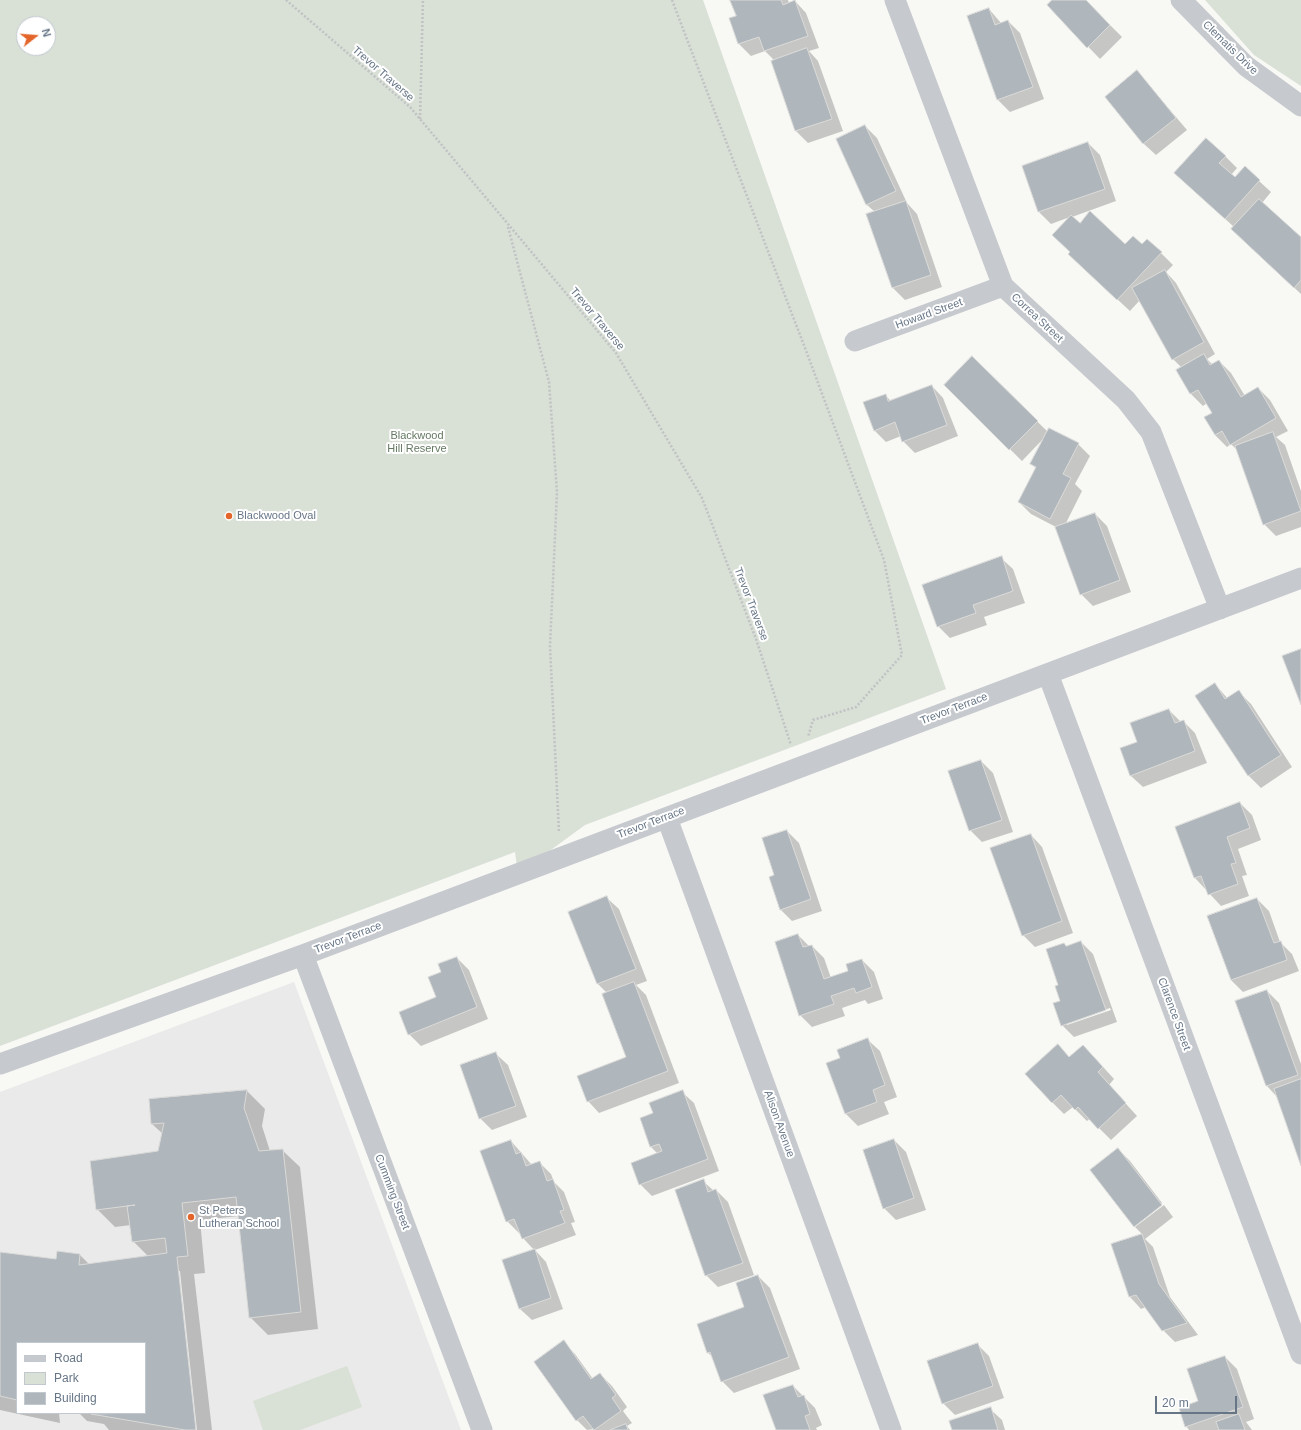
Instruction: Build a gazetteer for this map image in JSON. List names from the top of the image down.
{
  "streets": {
    "street": [
      "Clematis Drive",
      "Howard Street",
      "Correa Street",
      "Trevor Terrace",
      "Clarence Street",
      "Alison Avenue",
      "Cumming Street"
    ],
    "path": ["Trevor Traverse"]
  },
  "crossings": [
    ["Trevor Traverse", "Trevor Terrace"],
    ["Howard Street", "Correa Street"],
    ["Correa Street", "Trevor Terrace"],
    ["Trevor Terrace", "Clarence Street"],
    ["Trevor Terrace", "Alison Avenue"],
    ["Trevor Terrace", "Cumming Street"]
  ],
  "parks": ["Blackwood Hill Reserve"],
  "places": ["Blackwood Oval", "St Peters Lutheran School"],
  "legend": ["Road", "Park", "Building"],
  "scale_bar": "20 m",
  "north": "right"
}
